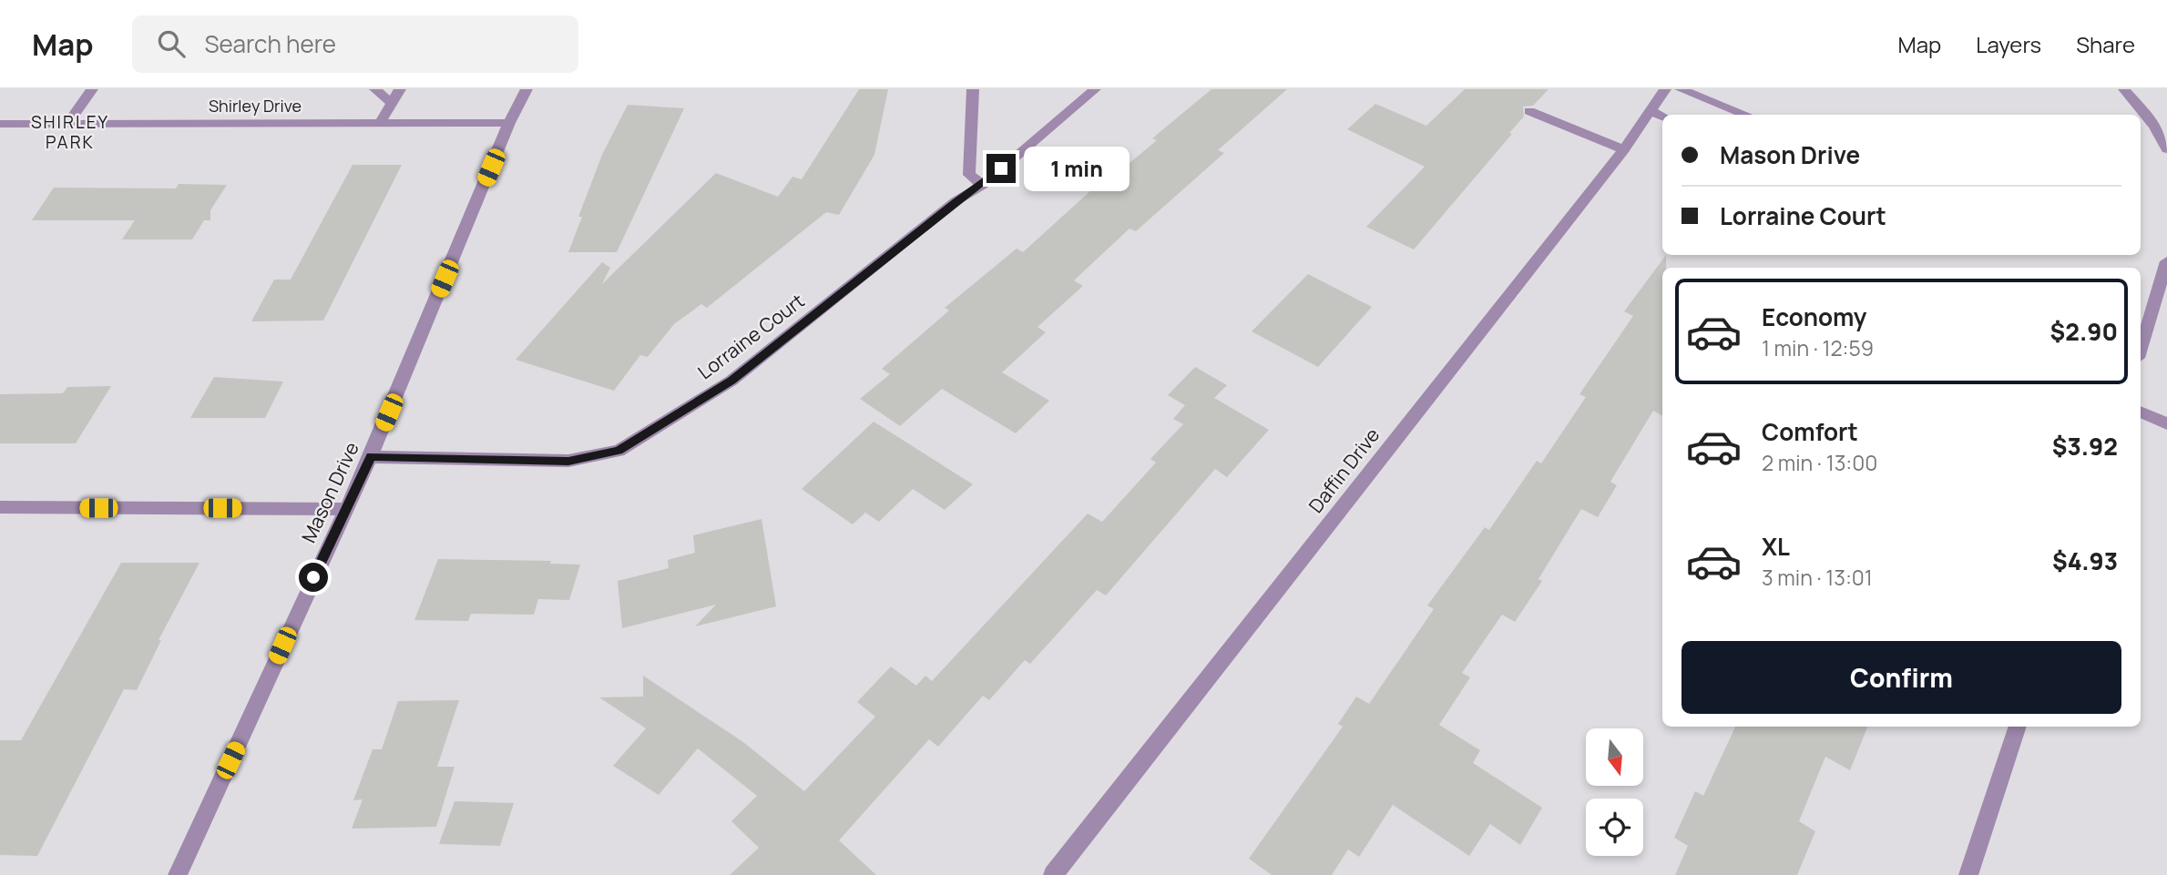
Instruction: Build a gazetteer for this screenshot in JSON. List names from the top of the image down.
{
  "streets": {
    "street": [
      "Shirley Drive",
      "Lorraine Court",
      "Daffin Drive",
      "Mason Drive"
    ]
  },
  "crossings": [
    ["Shirley Drive", "Mason Drive"],
    ["Lorraine Court", "Mason Drive"]
  ],
  "districts": ["SHIRLEY PARK"],
  "north": "bottom",
  "page": {
    "header": "Map",
    "search": "Search here",
    "nav": ["Map", "Layers", "Share"],
    "banner": ["Mason Drive", "Lorraine Court"],
    "bubble": "1 min",
    "list": [
      {
        "name": "Economy",
        "note": "1 min · 12:59",
        "value": "$2.90"
      },
      {
        "name": "Comfort",
        "note": "2 min · 13:00",
        "value": "$3.92"
      },
      {
        "name": "XL",
        "note": "3 min · 13:01",
        "value": "$4.93"
      }
    ],
    "buttons": "Confirm"
  }
}
